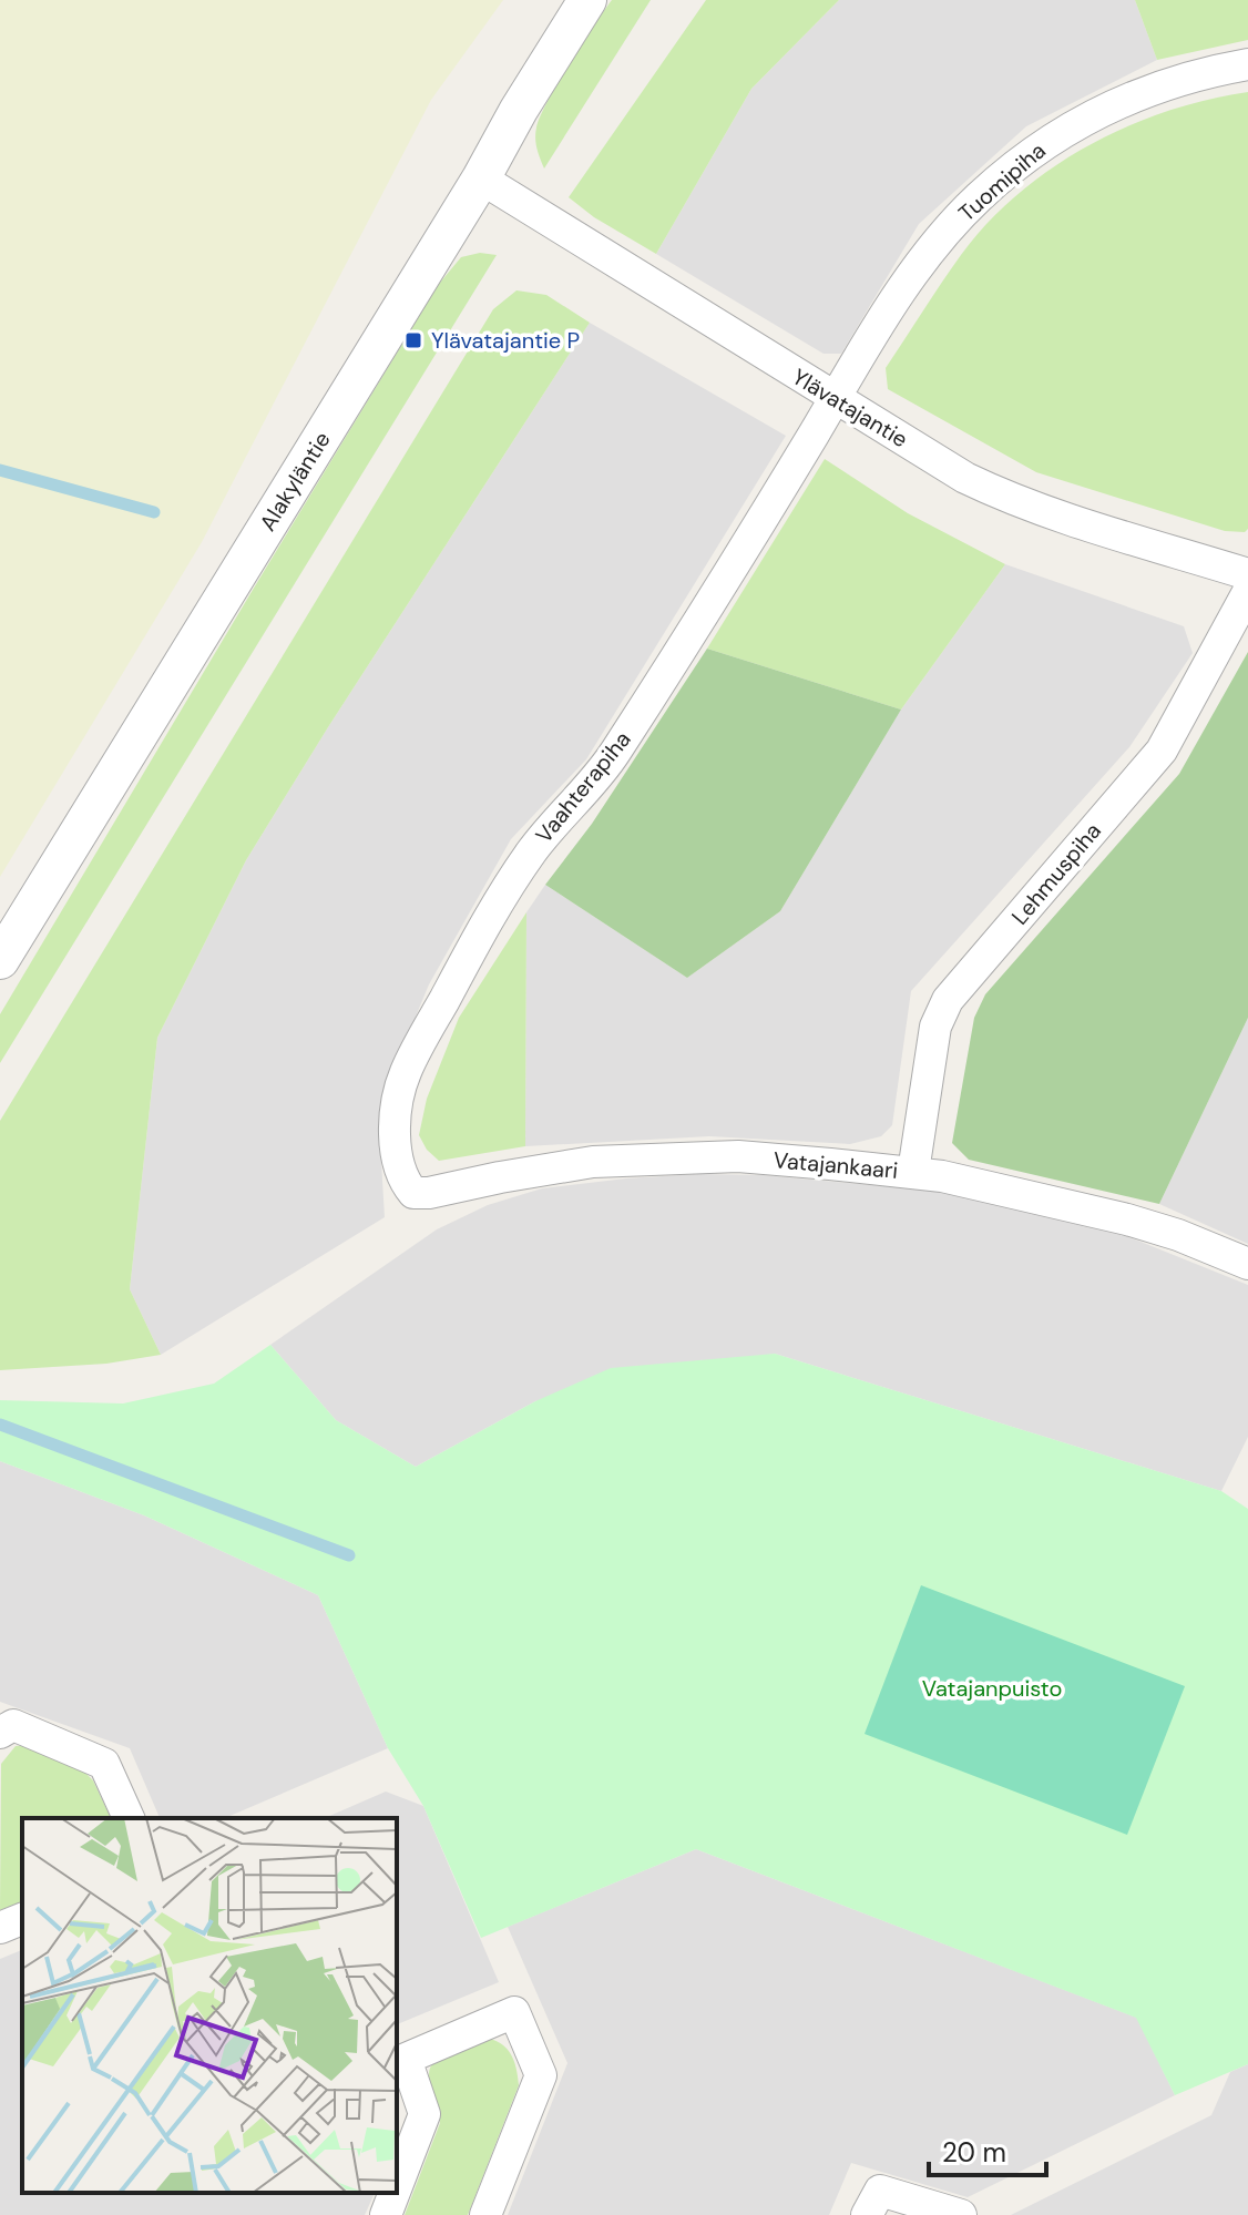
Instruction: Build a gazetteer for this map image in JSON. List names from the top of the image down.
{
  "streets": {
    "street": [
      "Tuomipiha",
      "Ylävatajantie",
      "Alakyläntie",
      "Vaahterapiha",
      "Lehmuspiha",
      "Vatajankaari"
    ]
  },
  "crossings": [
    ["Tuomipiha", "Ylävatajantie"],
    ["Tuomipiha", "Vaahterapiha"],
    ["Ylävatajantie", "Alakyläntie"],
    ["Ylävatajantie", "Vaahterapiha"],
    ["Vaahterapiha", "Vatajankaari"],
    ["Lehmuspiha", "Vatajankaari"]
  ],
  "parks": ["Vatajanpuisto"],
  "places": {
    "transit": ["Ylävatajantie P"]
  },
  "scale_bar": "20 m"
}
